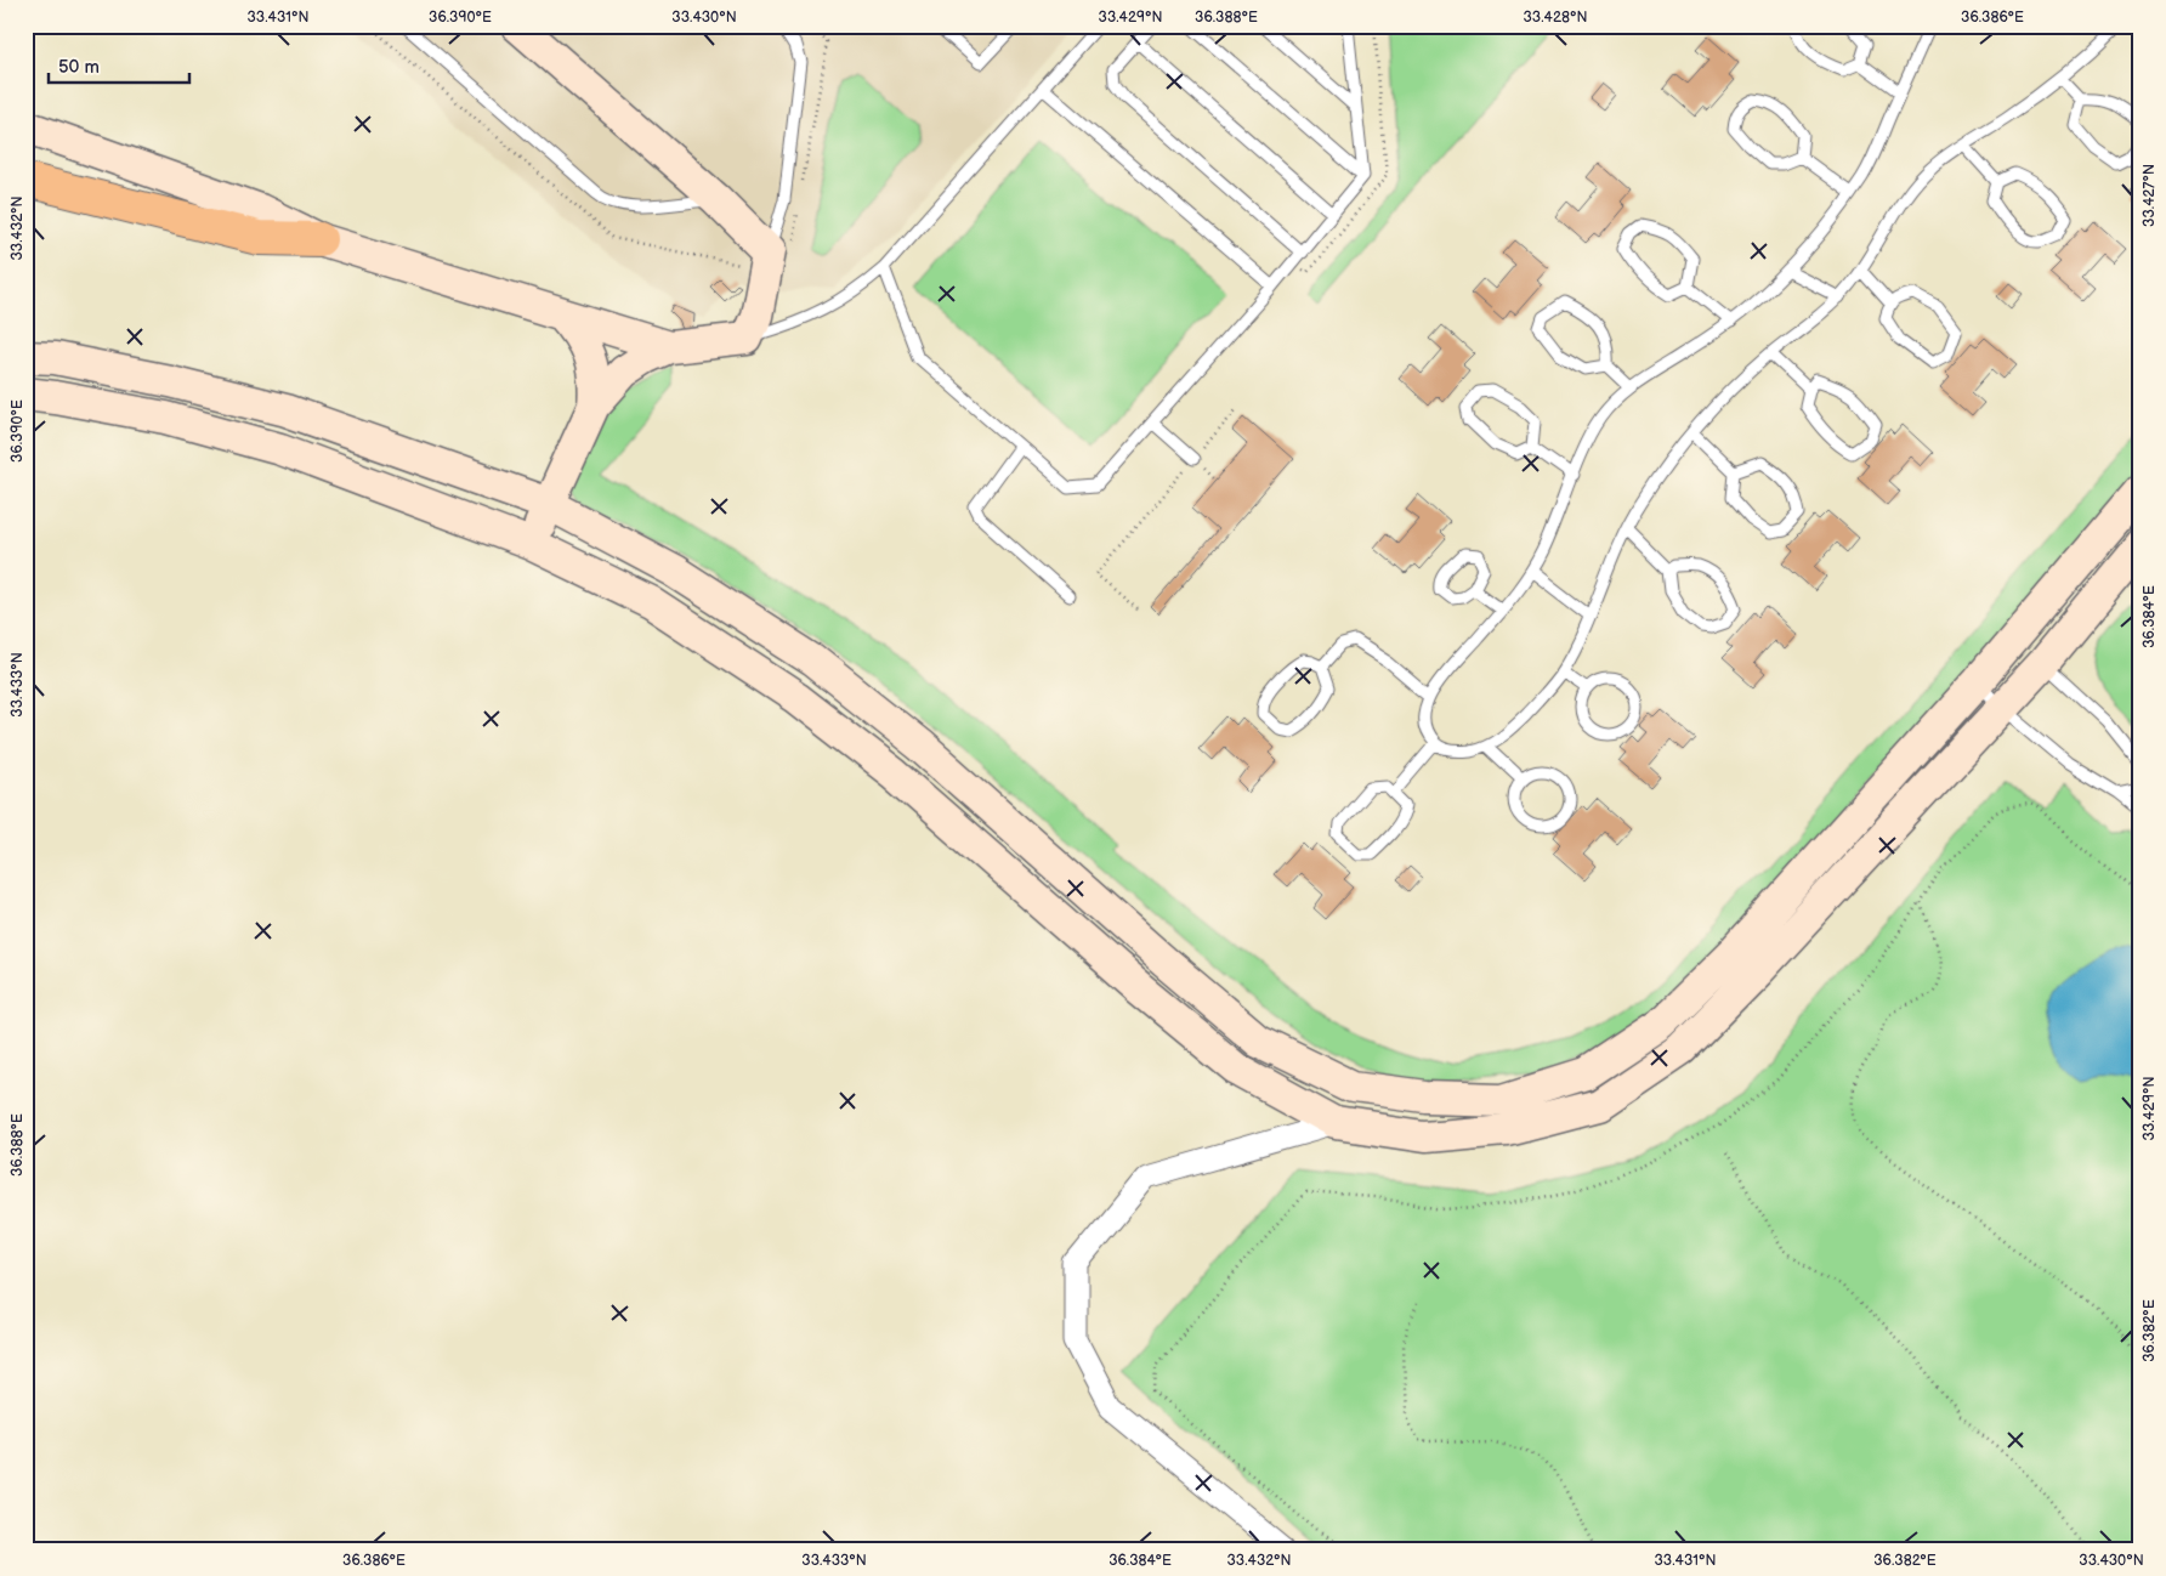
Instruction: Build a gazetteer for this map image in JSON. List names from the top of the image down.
{
  "scale_bar": "50 m",
  "coordinates": [
    "33.431°N",
    "36.390°E",
    "33.430°N",
    "33.429°N",
    "36.388°E",
    "33.428°N",
    "36.386°E",
    "33.427°N",
    "33.432°N",
    "36.384°E",
    "33.433°N",
    "36.382°E"
  ]
}
